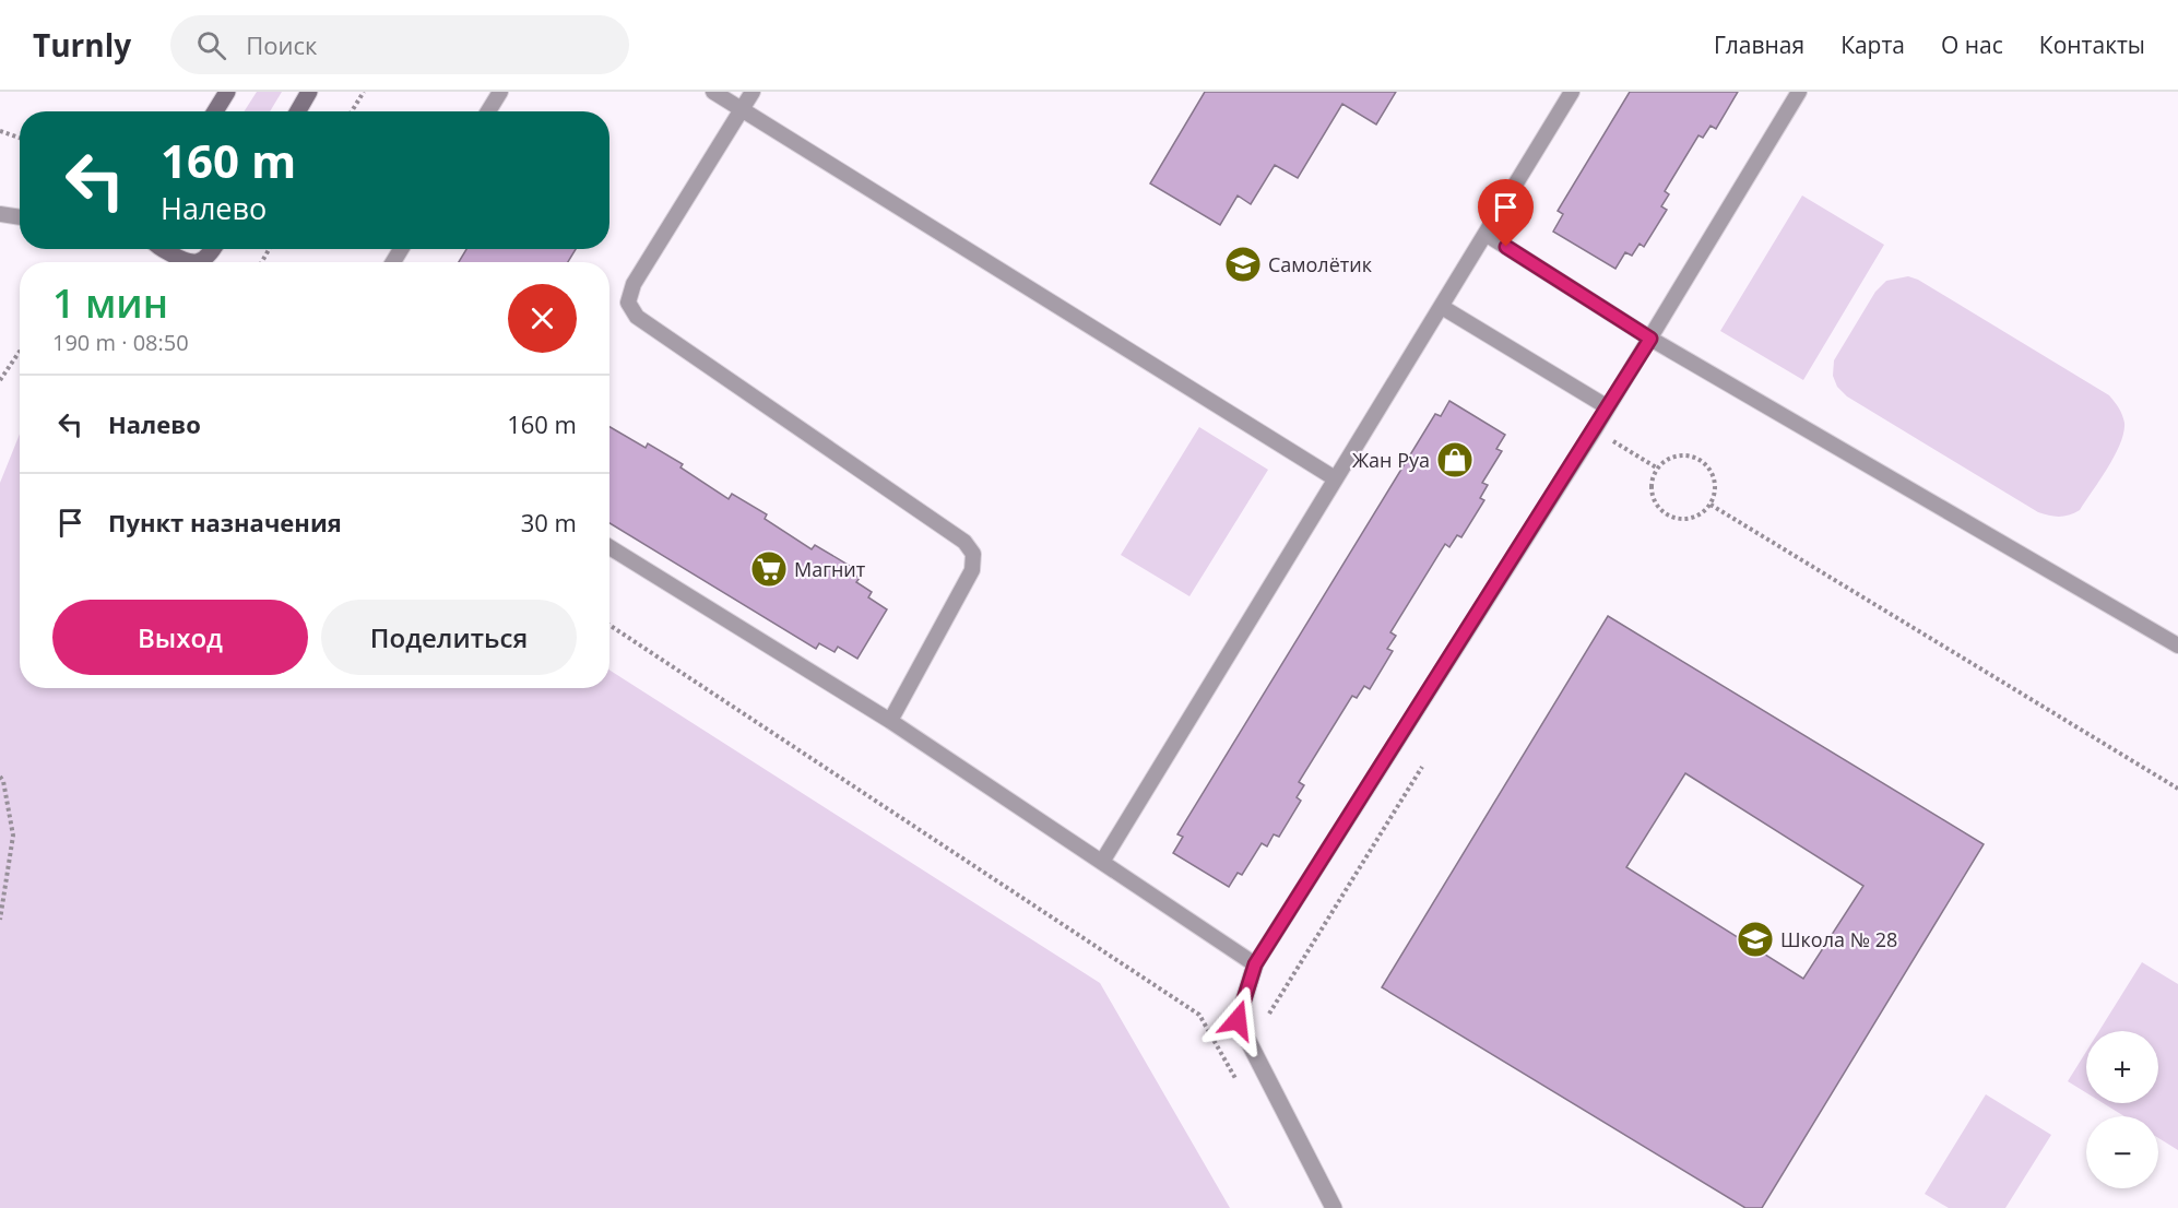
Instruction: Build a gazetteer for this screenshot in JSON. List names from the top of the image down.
{
  "places": {
    "school or university": ["Самолётик", "Школа № 28"],
    "shop": ["Жан Руа"],
    "supermarket": ["Магнит"]
  },
  "page": {
    "header": "Turnly",
    "search": "Поиск",
    "nav": [
      "Главная",
      "Карта",
      "О нас",
      "Контакты"
    ],
    "turn": ["160 m", "Налево"],
    "heading": ["1 мин", "190 m · 08:50"],
    "list": [
      {
        "name": "Налево",
        "value": "160 m"
      },
      {
        "name": "Пункт назначения",
        "value": "30 m"
      }
    ],
    "buttons": ["Выход", "Поделиться"],
    "map_buttons": ["+", "−"]
  }
}
